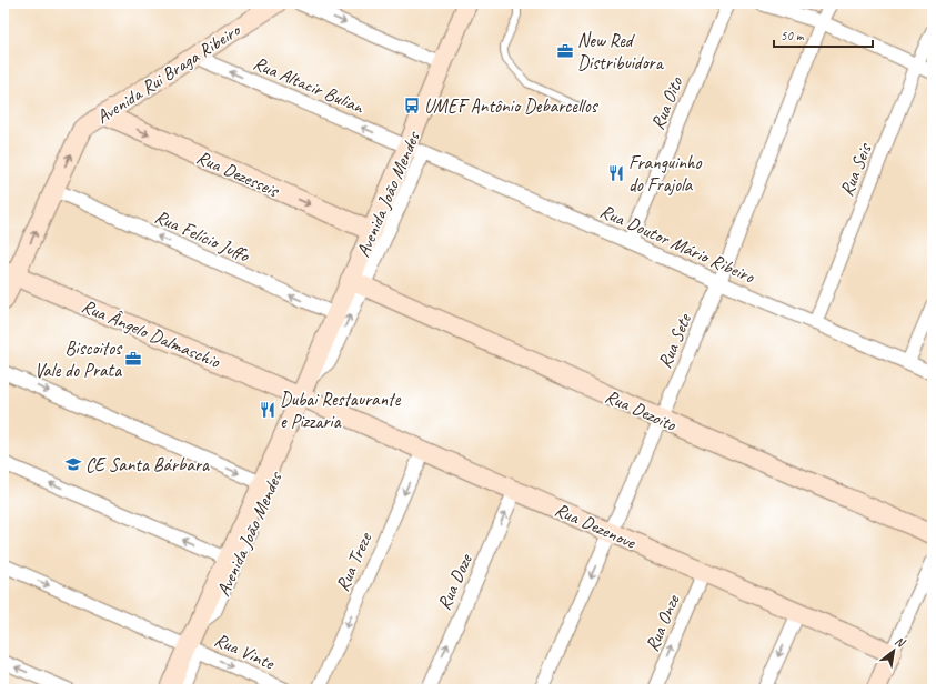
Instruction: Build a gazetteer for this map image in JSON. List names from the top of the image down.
{
  "streets": {
    "street": [
      "Avenida Rui Braga Ribeiro",
      "Rua Altacir Bulian",
      "Rua Oito",
      "Rua Seis",
      "Rua Dezesseis",
      "Avenida João Mendes",
      "Rua Felício Juffo",
      "Rua Doutor Mário Ribeiro",
      "Rua Ângelo Dalmaschio",
      "Rua Sete",
      "Rua Dezoito",
      "Rua Dezenove",
      "Rua Treze",
      "Rua Doze",
      "Rua Onze",
      "Rua Vinte"
    ]
  },
  "crossings": [
    ["Avenida Rui Braga Ribeiro", "Rua Altacir Bulian"],
    ["Avenida Rui Braga Ribeiro", "Rua Dezesseis"],
    ["Avenida Rui Braga Ribeiro", "Rua Felício Juffo"],
    ["Rua Altacir Bulian", "Avenida João Mendes"],
    ["Rua Altacir Bulian", "Rua Doutor Mário Ribeiro"],
    ["Rua Oito", "Rua Doutor Mário Ribeiro"],
    ["Rua Seis", "Rua Doutor Mário Ribeiro"],
    ["Rua Dezesseis", "Avenida João Mendes"],
    ["Avenida João Mendes", "Rua Felício Juffo"],
    ["Avenida João Mendes", "Rua Doutor Mário Ribeiro"],
    ["Avenida João Mendes", "Rua Ângelo Dalmaschio"],
    ["Avenida João Mendes", "Rua Dezoito"],
    ["Avenida João Mendes", "Rua Dezenove"],
    ["Avenida João Mendes", "Rua Vinte"],
    ["Rua Doutor Mário Ribeiro", "Rua Sete"],
    ["Rua Ângelo Dalmaschio", "Rua Dezenove"],
    ["Rua Sete", "Rua Dezoito"],
    ["Rua Sete", "Rua Dezenove"],
    ["Rua Dezenove", "Rua Treze"],
    ["Rua Dezenove", "Rua Doze"],
    ["Rua Dezenove", "Rua Onze"]
  ],
  "one_way": [
    "Rua Dezesseis",
    "Rua Felício Juffo",
    "Rua Treze",
    "Rua Doze"
  ],
  "places": {
    "office": ["New Red Distribuidora", "Biscoitos Vale do Prata"],
    "bus stop": ["UMEF Antônio Debarcellos"],
    "restaurant": ["Franguinho do Frajola", "Dubai Restaurante e Pizzaria"],
    "school or university": ["CE Santa Bárbara"]
  },
  "scale_bar": "50 m",
  "north": "top right"
}
